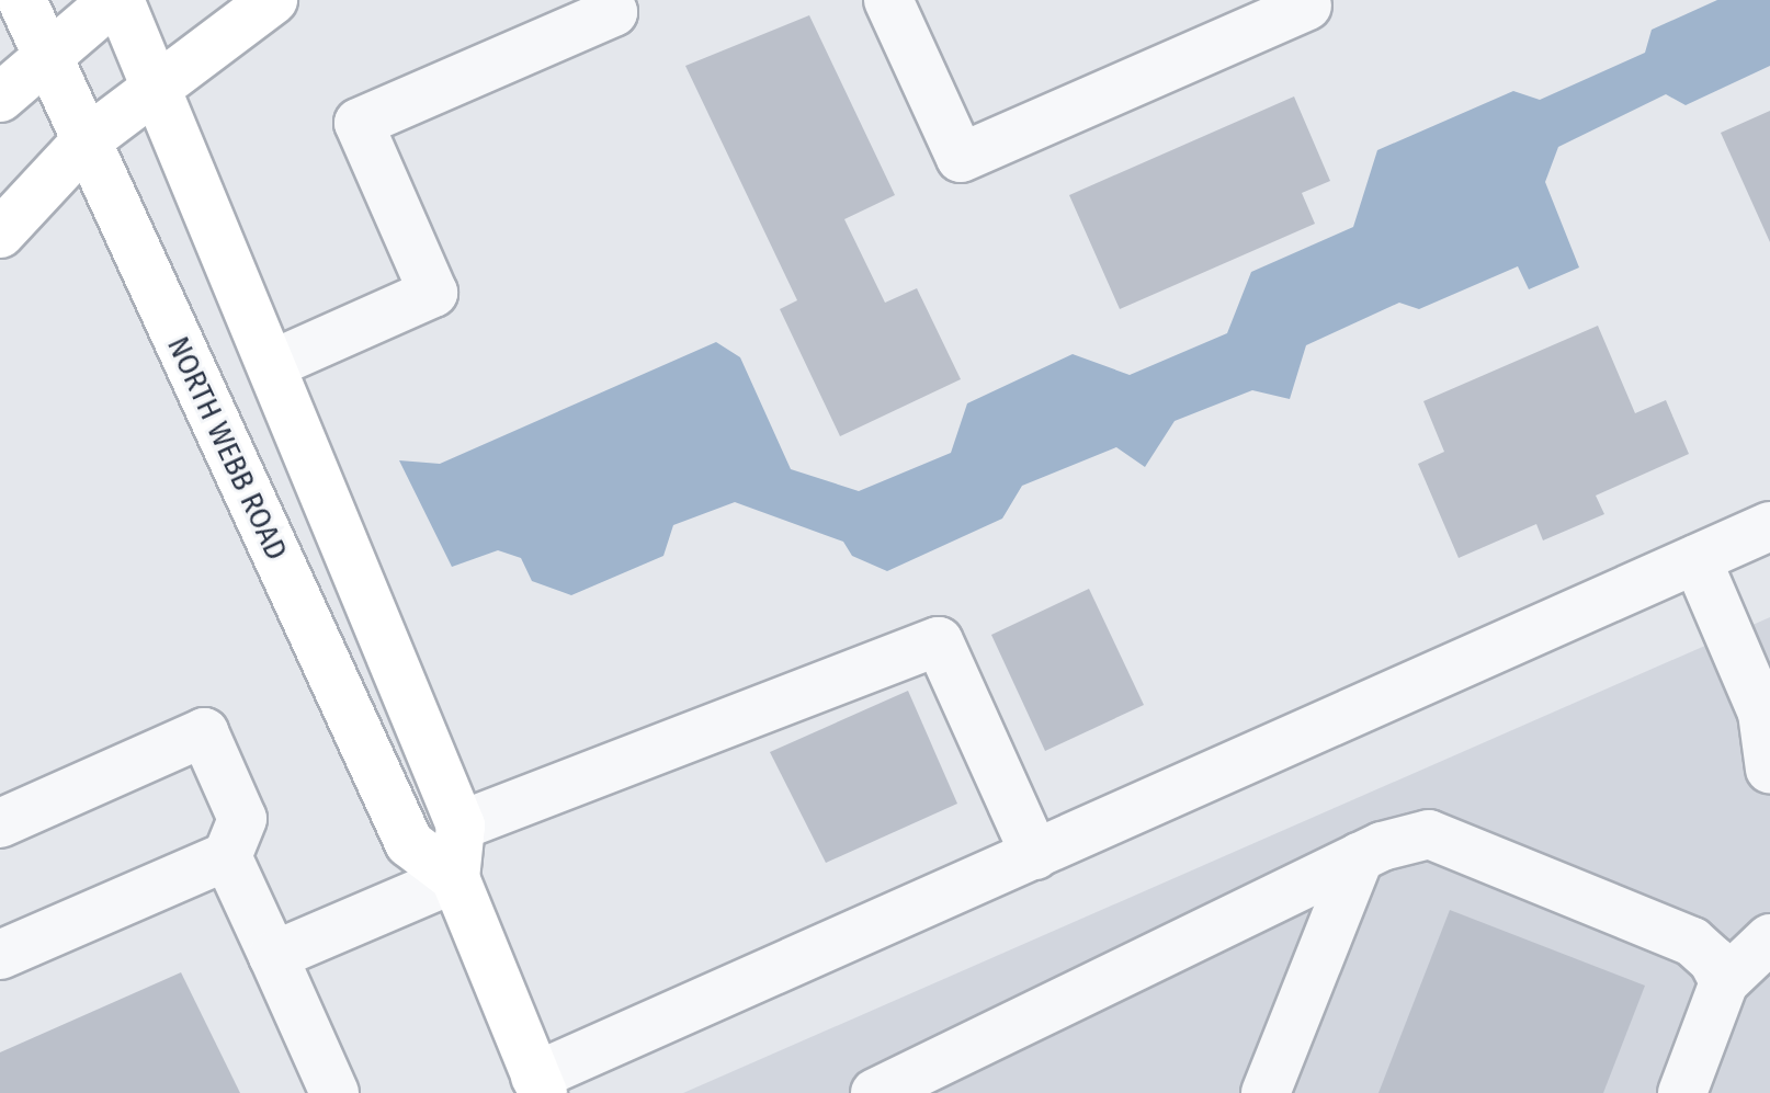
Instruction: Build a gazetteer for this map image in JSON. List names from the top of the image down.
{
  "streets": {
    "main road": ["NORTH WEBB ROAD"]
  }
}
